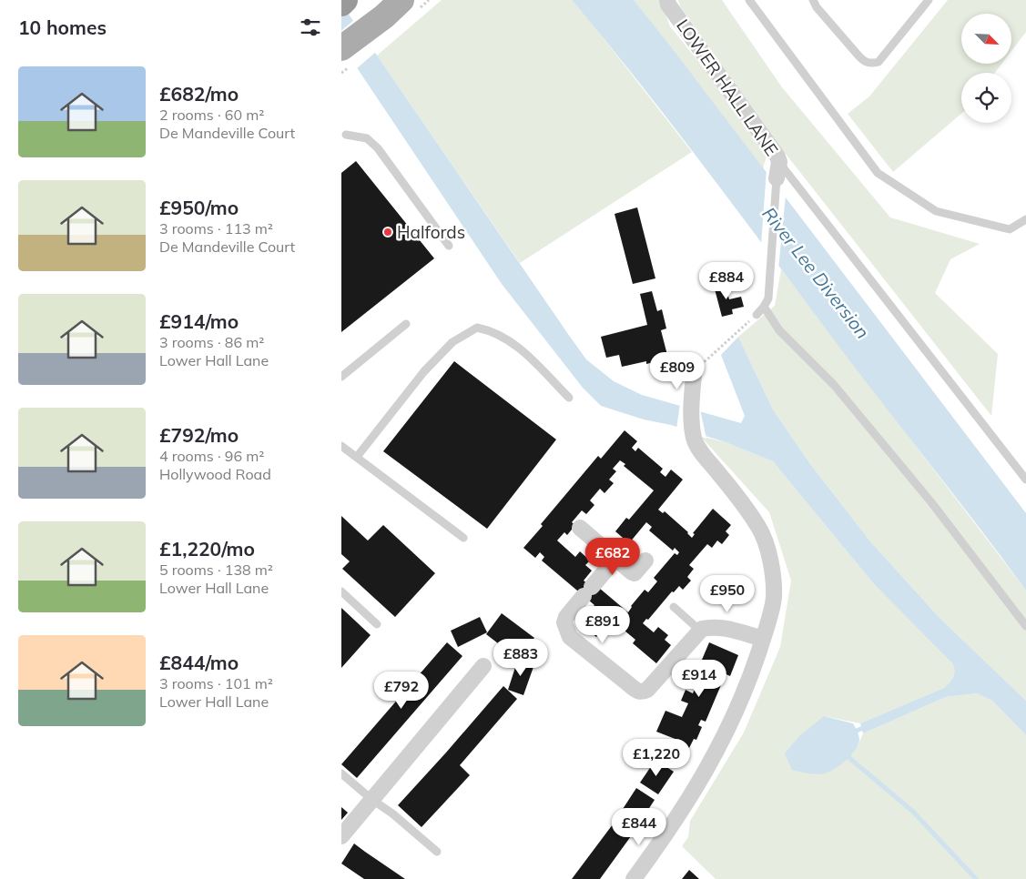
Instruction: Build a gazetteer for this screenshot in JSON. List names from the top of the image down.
{
  "streets": {
    "street": ["LOWER HALL LANE"]
  },
  "water": ["River Lee Diversion"],
  "places": ["Halfords"],
  "north": "bottom right",
  "page": {
    "heading": "10 homes",
    "list": [
      {
        "name": "£682/mo",
        "note": "2 rooms · 60 m² · De Mandeville Court"
      },
      {
        "name": "£950/mo",
        "note": "3 rooms · 113 m² · De Mandeville Court"
      },
      {
        "name": "£914/mo",
        "note": "3 rooms · 86 m² · Lower Hall Lane"
      },
      {
        "name": "£792/mo",
        "note": "4 rooms · 96 m² · Hollywood Road"
      },
      {
        "name": "£1,220/mo",
        "note": "5 rooms · 138 m² · Lower Hall Lane"
      },
      {
        "name": "£844/mo",
        "note": "3 rooms · 101 m² · Lower Hall Lane"
      }
    ],
    "price": [
      "£884",
      "£809",
      "£682",
      "£950",
      "£891",
      "£883",
      "£914",
      "£792",
      "£1,220",
      "£844"
    ]
  }
}
